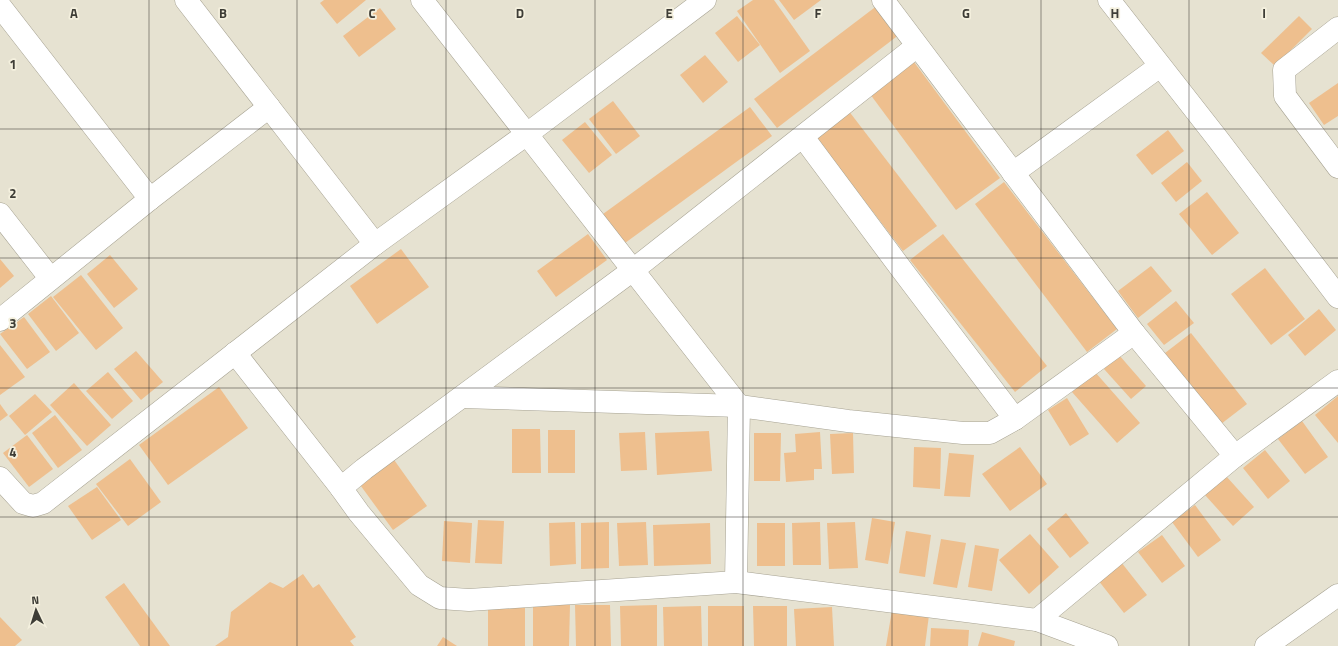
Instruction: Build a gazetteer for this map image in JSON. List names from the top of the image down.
{
  "north": "top",
  "grid": {
    "columns": [
      "A",
      "B",
      "C",
      "D",
      "E",
      "F",
      "G",
      "H",
      "I"
    ],
    "rows": [
      "1",
      "2",
      "3",
      "4"
    ]
  }
}
